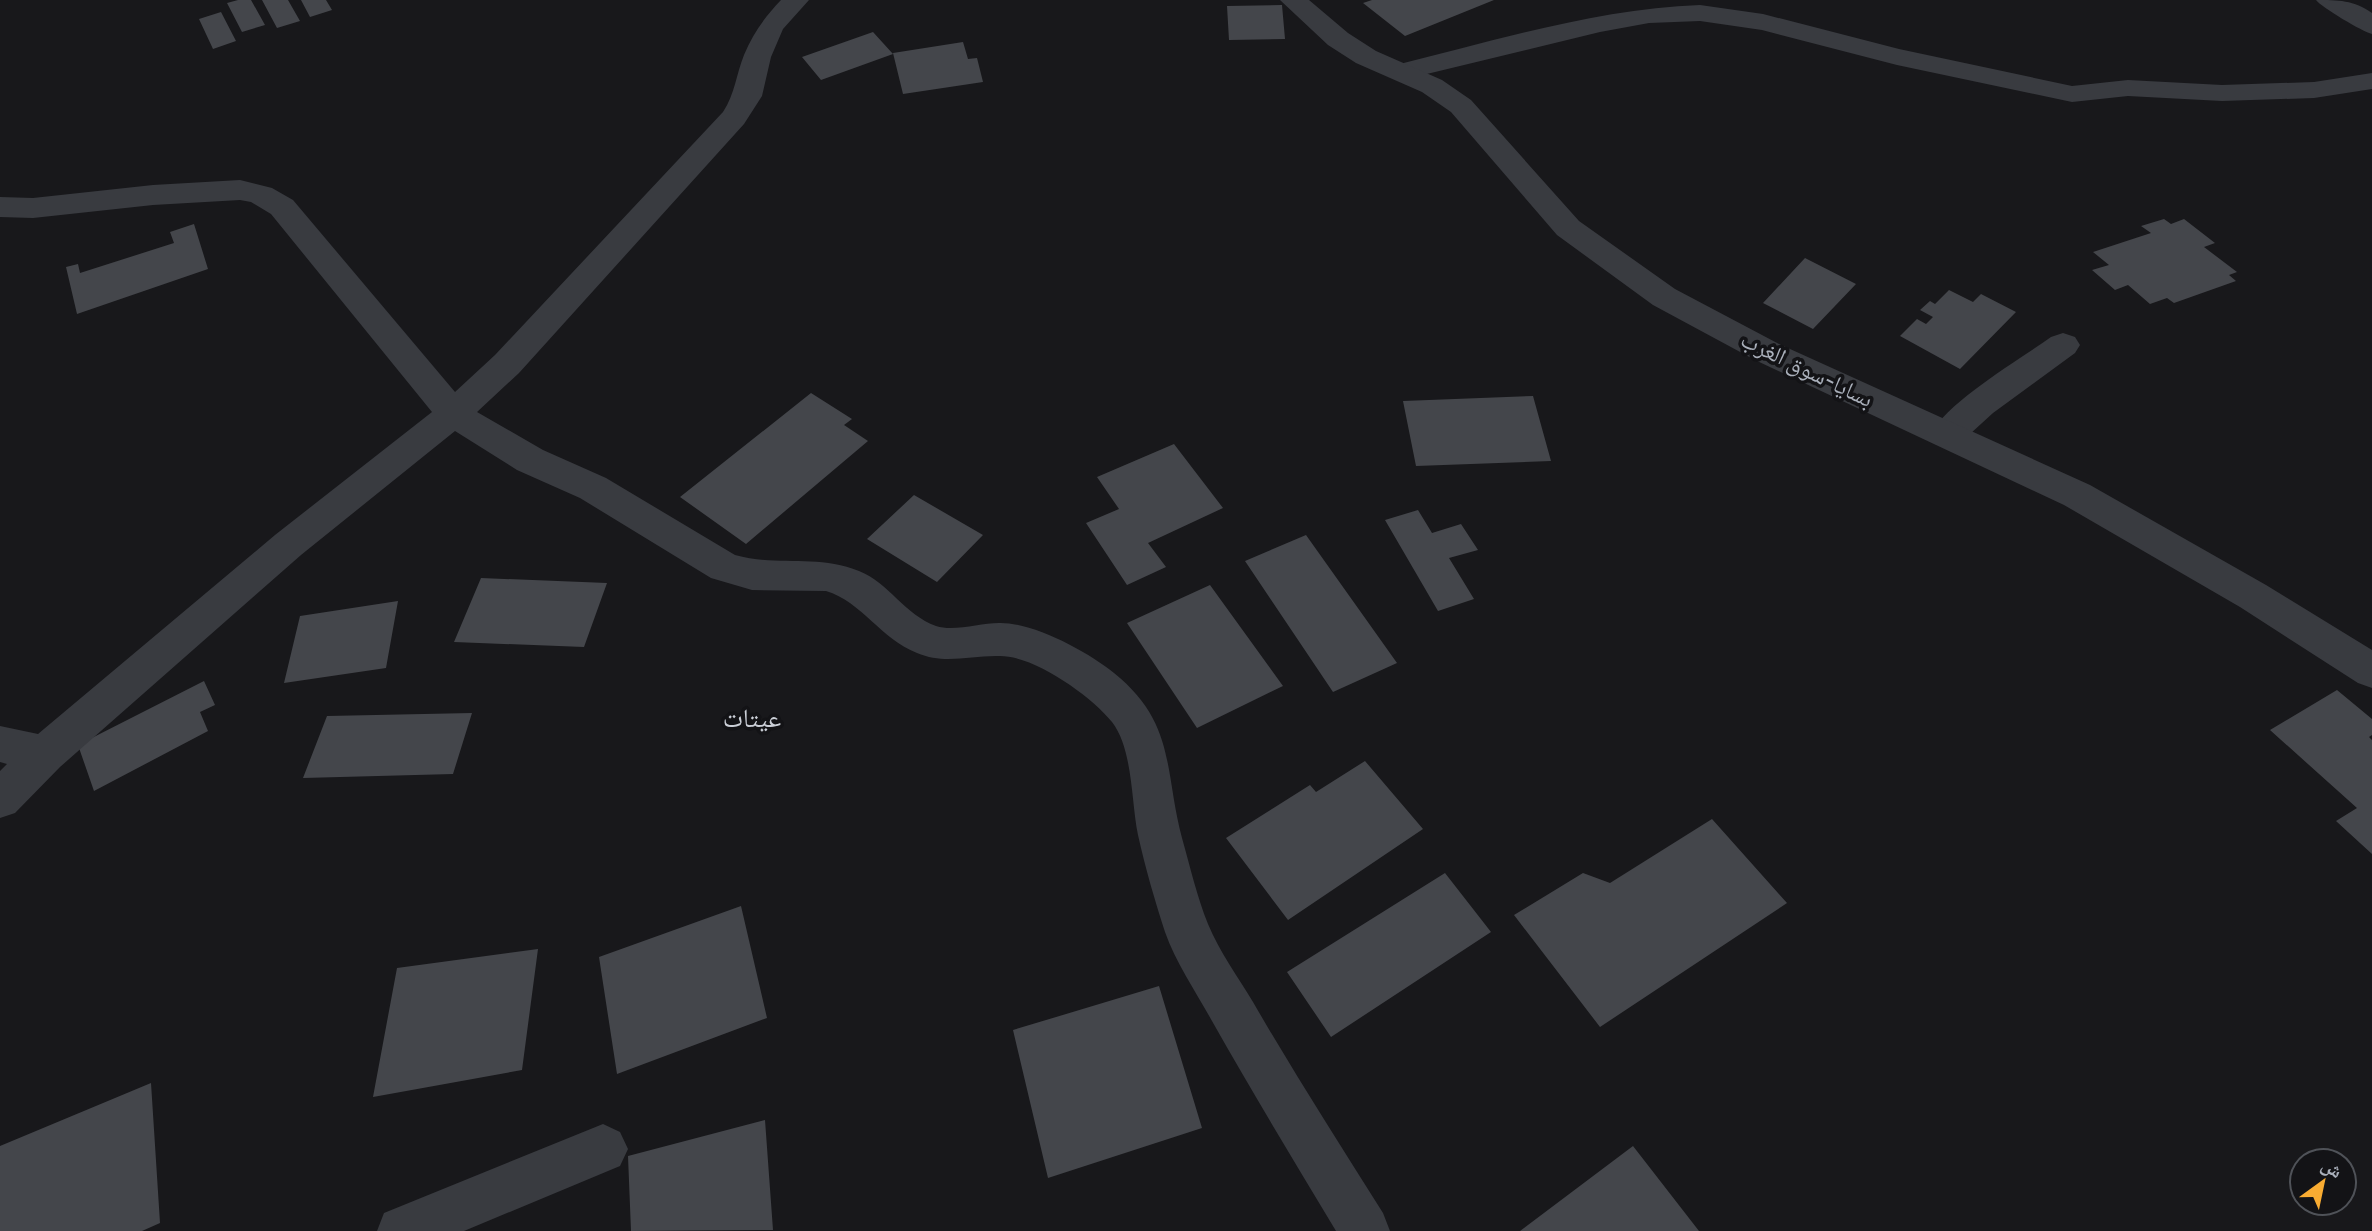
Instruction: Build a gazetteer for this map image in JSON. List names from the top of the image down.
{
  "streets": {
    "street": ["بسايا-سوق الغرب"]
  },
  "districts": ["عيتات"],
  "north": "top right"
}
